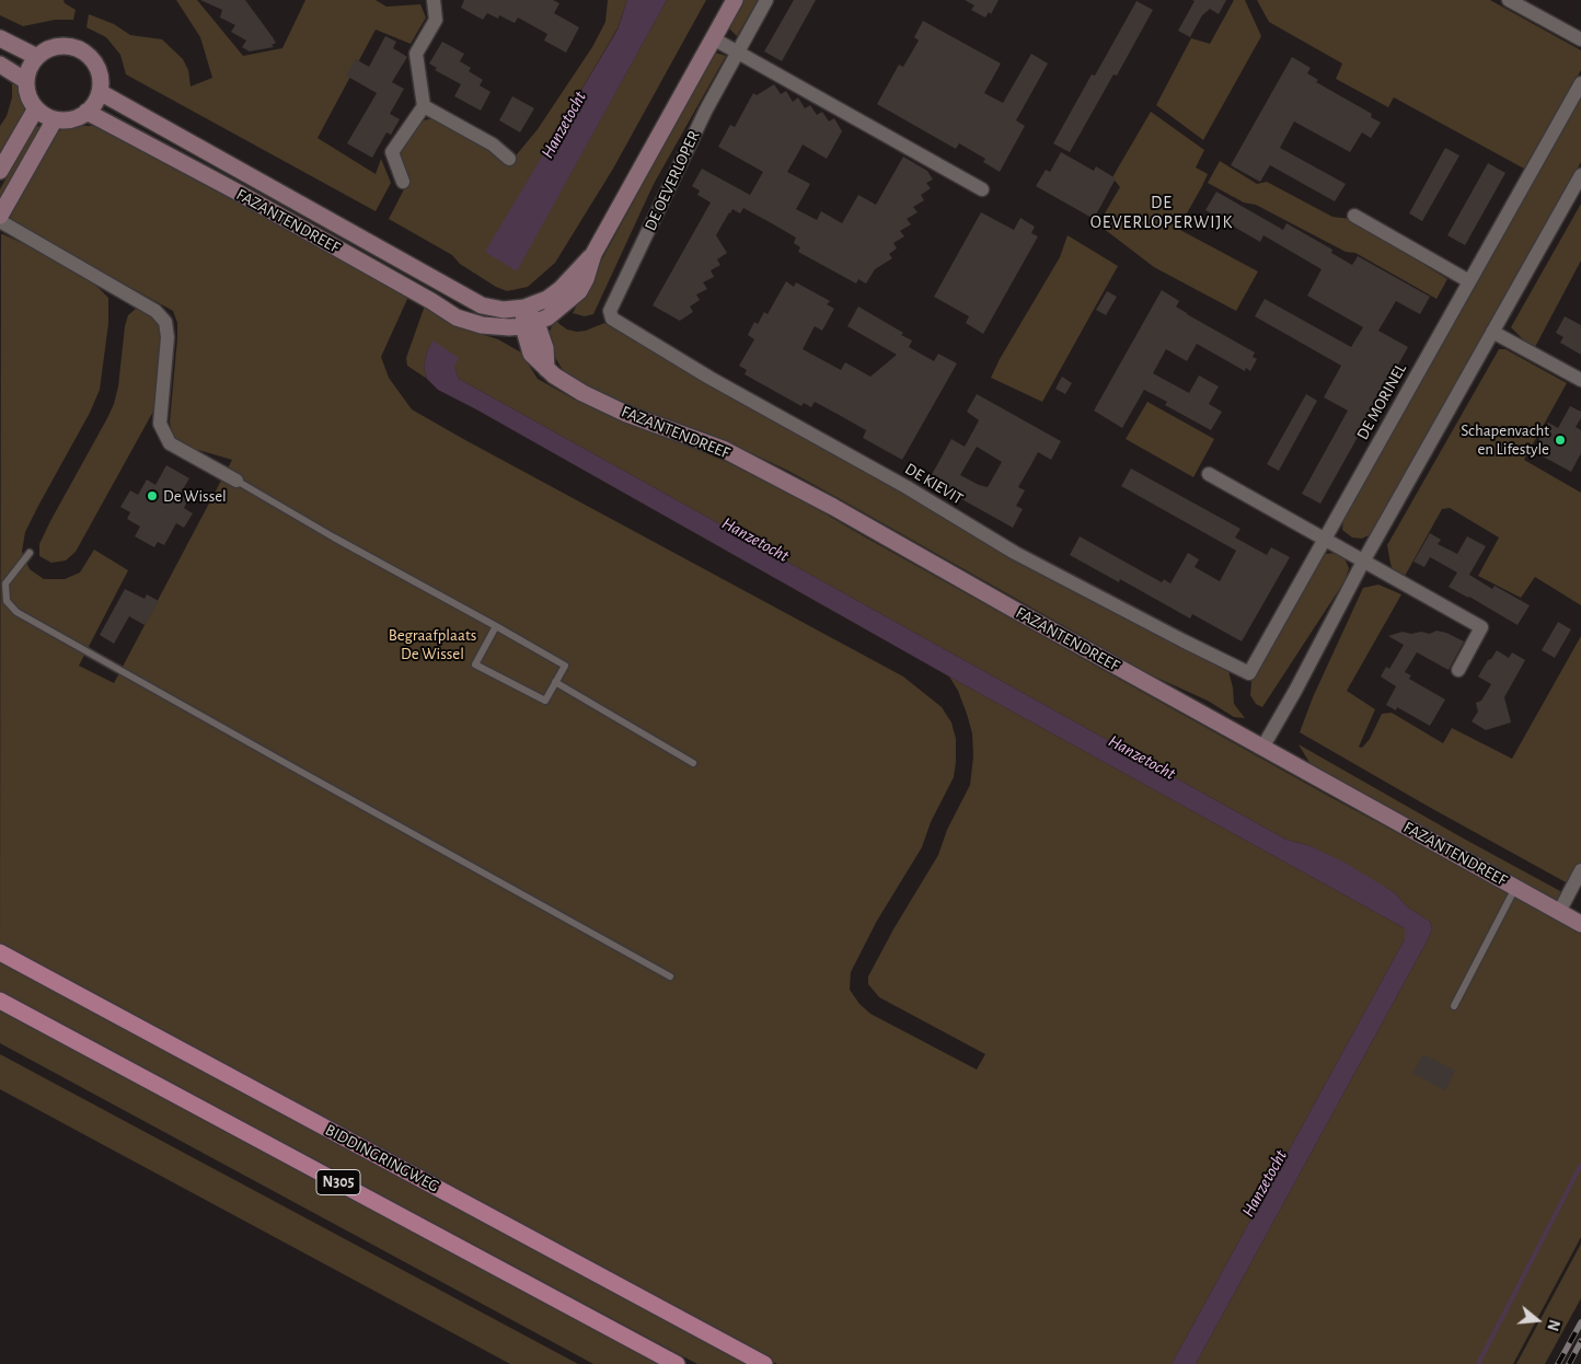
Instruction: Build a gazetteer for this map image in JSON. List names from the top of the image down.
{
  "streets": {
    "main road": [
      "DE OEVERLOPER",
      "FAZANTENDREEF",
      "BIDDINGRINGWEG",
      "N305"
    ],
    "street": ["DE MORINEL", "DE KIEVIT"]
  },
  "crossings": [
    ["DE OEVERLOPER", "FAZANTENDREEF"],
    ["DE OEVERLOPER", "DE KIEVIT"],
    ["DE MORINEL", "DE KIEVIT"]
  ],
  "districts": ["DE OEVERLOPERWIJK"],
  "water": ["Hanzetocht"],
  "parks": ["Begraafplaats De Wissel"],
  "places": ["Schapenvacht en Lifestyle", "De Wissel"],
  "north": "right"
}
